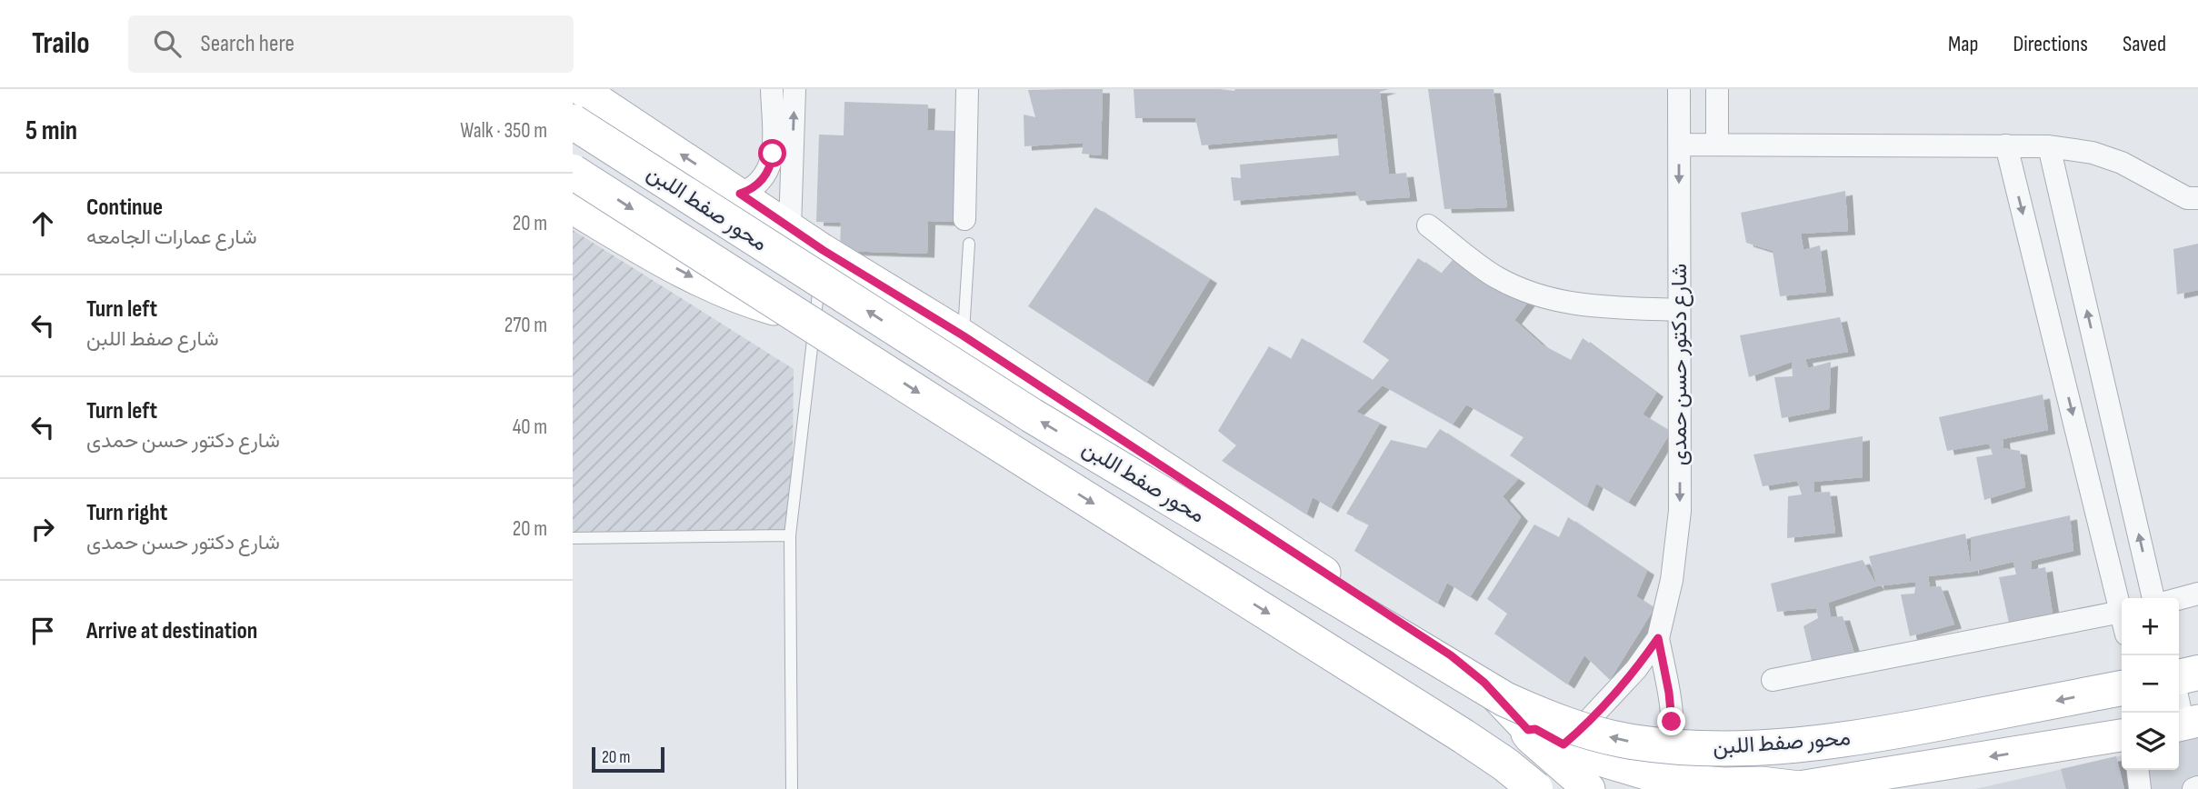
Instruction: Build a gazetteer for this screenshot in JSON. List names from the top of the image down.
{
  "streets": {
    "main road": ["محور صفط اللبن"],
    "street": ["شارع دكتور حسن حمدى"]
  },
  "one_way": ["شارع دكتور حسن حمدى"],
  "scale_bar": "20 m",
  "page": {
    "header": "Trailo",
    "search": "Search here",
    "nav": ["Map", "Directions", "Saved"],
    "heading": ["5 min", "Walk · 350 m"],
    "list": [
      ["Continue", "شارع عمارات الجامعه", "20 m"],
      ["Turn left", "شارع صفط اللبن", "270 m"],
      ["Turn left", "شارع دكتور حسن حمدى", "40 m"],
      ["Turn right", "شارع دكتور حسن حمدى", "20 m"],
      "Arrive at destination"
    ],
    "map_buttons": ["+", "−"],
    "scale": "20 m"
  }
}
